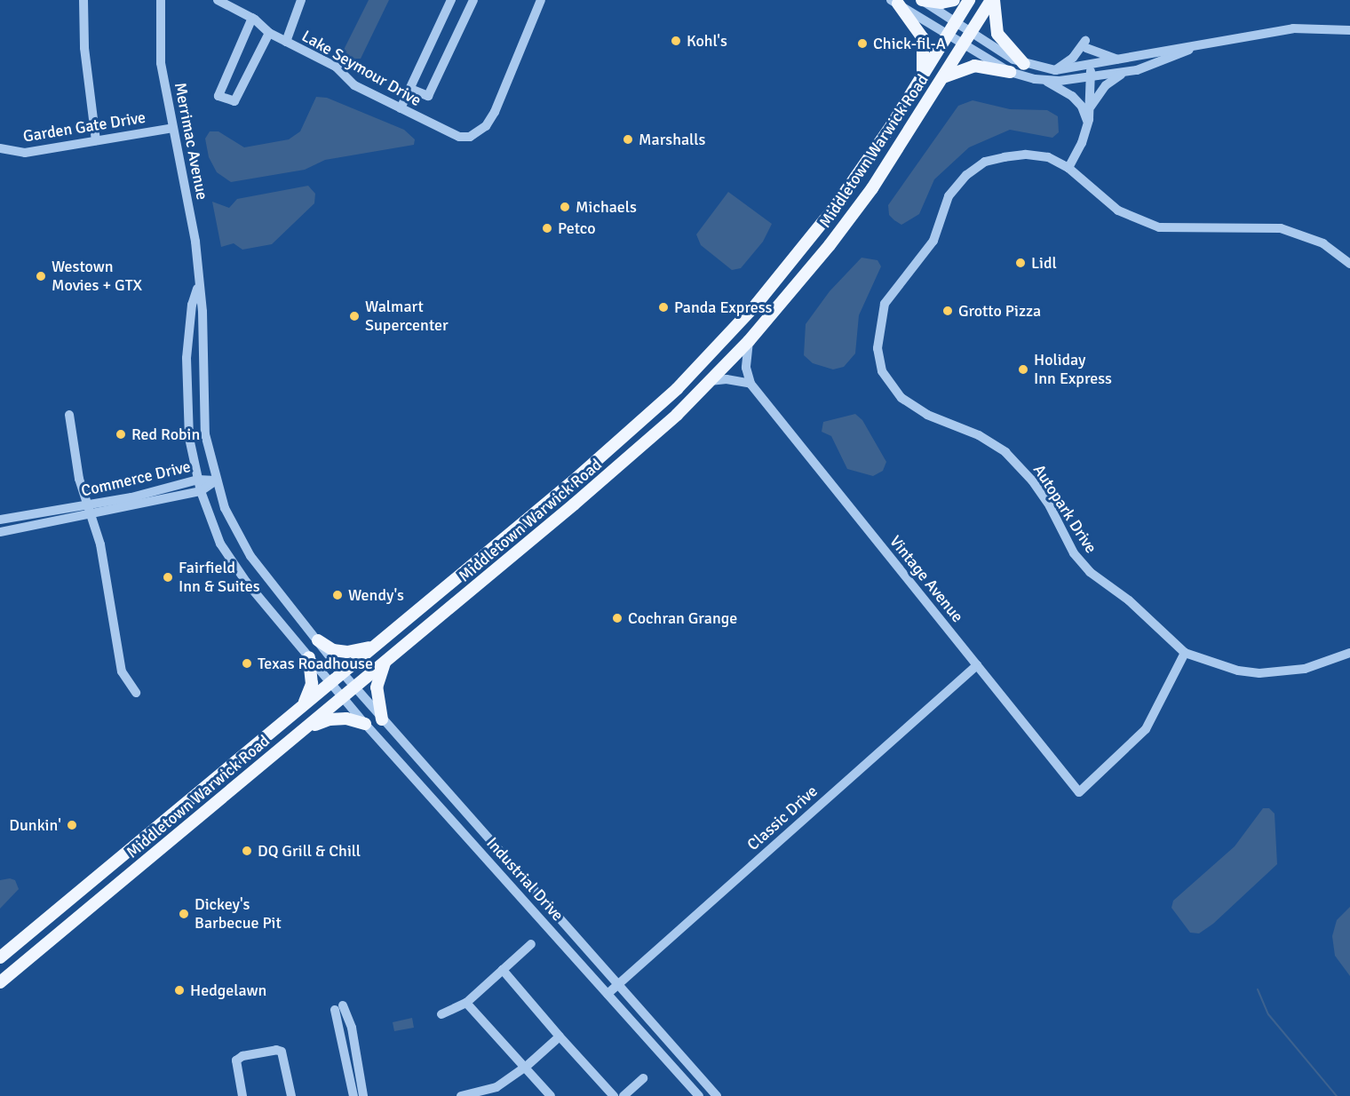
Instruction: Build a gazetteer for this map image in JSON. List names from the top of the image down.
{
  "streets": {
    "main road": ["Middletown Warwick Road"],
    "street": [
      "Lake Seymour Drive",
      "Garden Gate Drive",
      "Merrimac Avenue",
      "Commerce Drive",
      "Autopark Drive",
      "Vintage Avenue",
      "Classic Drive",
      "Industrial Drive"
    ]
  },
  "crossings": [
    ["Garden Gate Drive", "Merrimac Avenue"],
    ["Merrimac Avenue", "Middletown Warwick Road"],
    ["Merrimac Avenue", "Commerce Drive"],
    ["Merrimac Avenue", "Industrial Drive"],
    ["Middletown Warwick Road", "Industrial Drive"],
    ["Autopark Drive", "Vintage Avenue"],
    ["Vintage Avenue", "Classic Drive"],
    ["Classic Drive", "Industrial Drive"]
  ],
  "places": [
    "Kohl's",
    "Chick-fil-A",
    "Marshalls",
    "Michaels",
    "Petco",
    "Lidl",
    "Westown Movies + GTX",
    "Panda Express",
    "Grotto Pizza",
    "Walmart Supercenter",
    "Holiday Inn Express",
    "Red Robin",
    "Fairfield Inn & Suites",
    "Wendy's",
    "Cochran Grange",
    "Texas Roadhouse",
    "Dunkin'",
    "DQ Grill & Chill",
    "Dickey's Barbecue Pit",
    "Hedgelawn"
  ]
}
